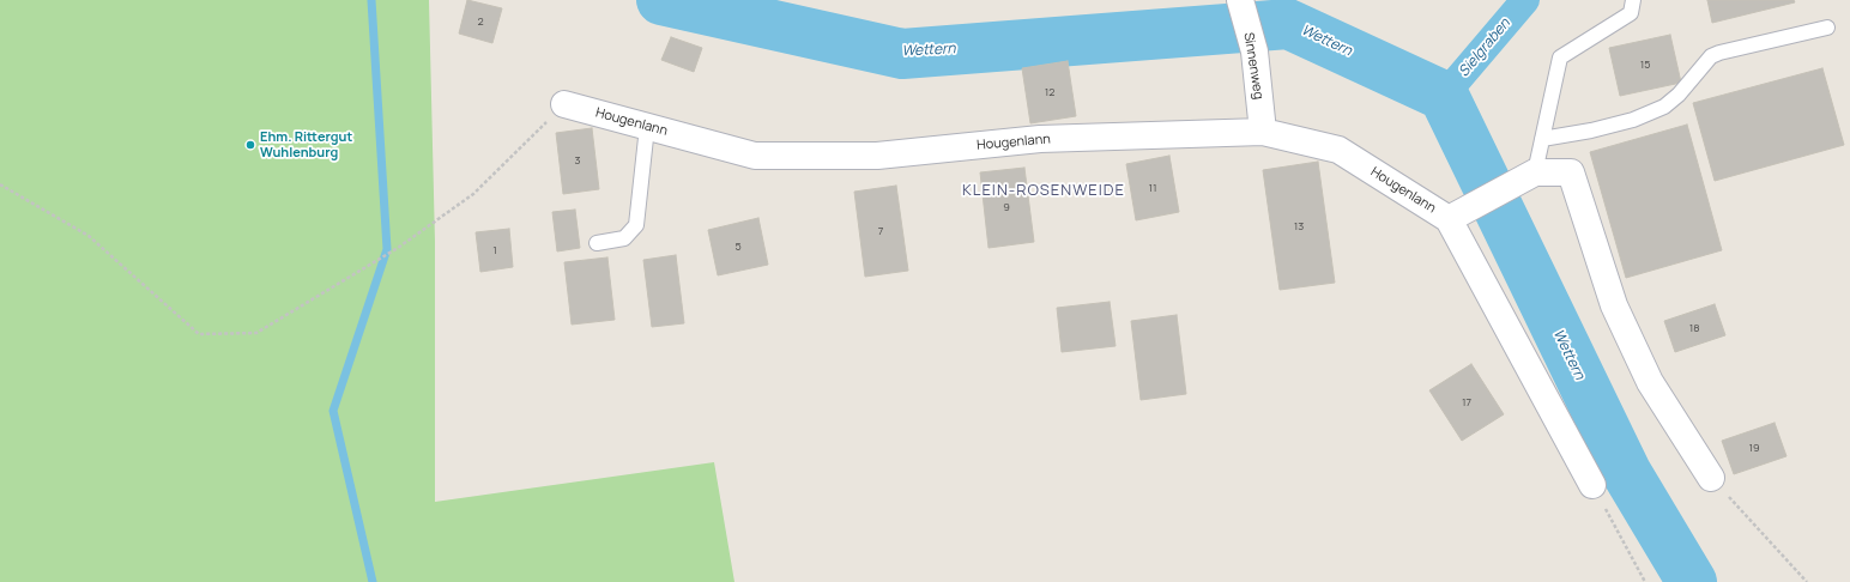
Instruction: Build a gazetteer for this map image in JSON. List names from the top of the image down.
{
  "streets": {
    "street": ["Sinnenweg", "Hougenlann"]
  },
  "crossings": [
    ["Sinnenweg", "Hougenlann"]
  ],
  "districts": ["KLEIN-ROSENWEIDE"],
  "water": ["Wettern", "Sielgraben"],
  "places": ["Ehm. Rittergut Wuhlenburg"],
  "house_numbers": [
    "2",
    "15",
    "12",
    "3",
    "11",
    "9",
    "13",
    "7",
    "5",
    "1",
    "18",
    "17",
    "19"
  ]
}
